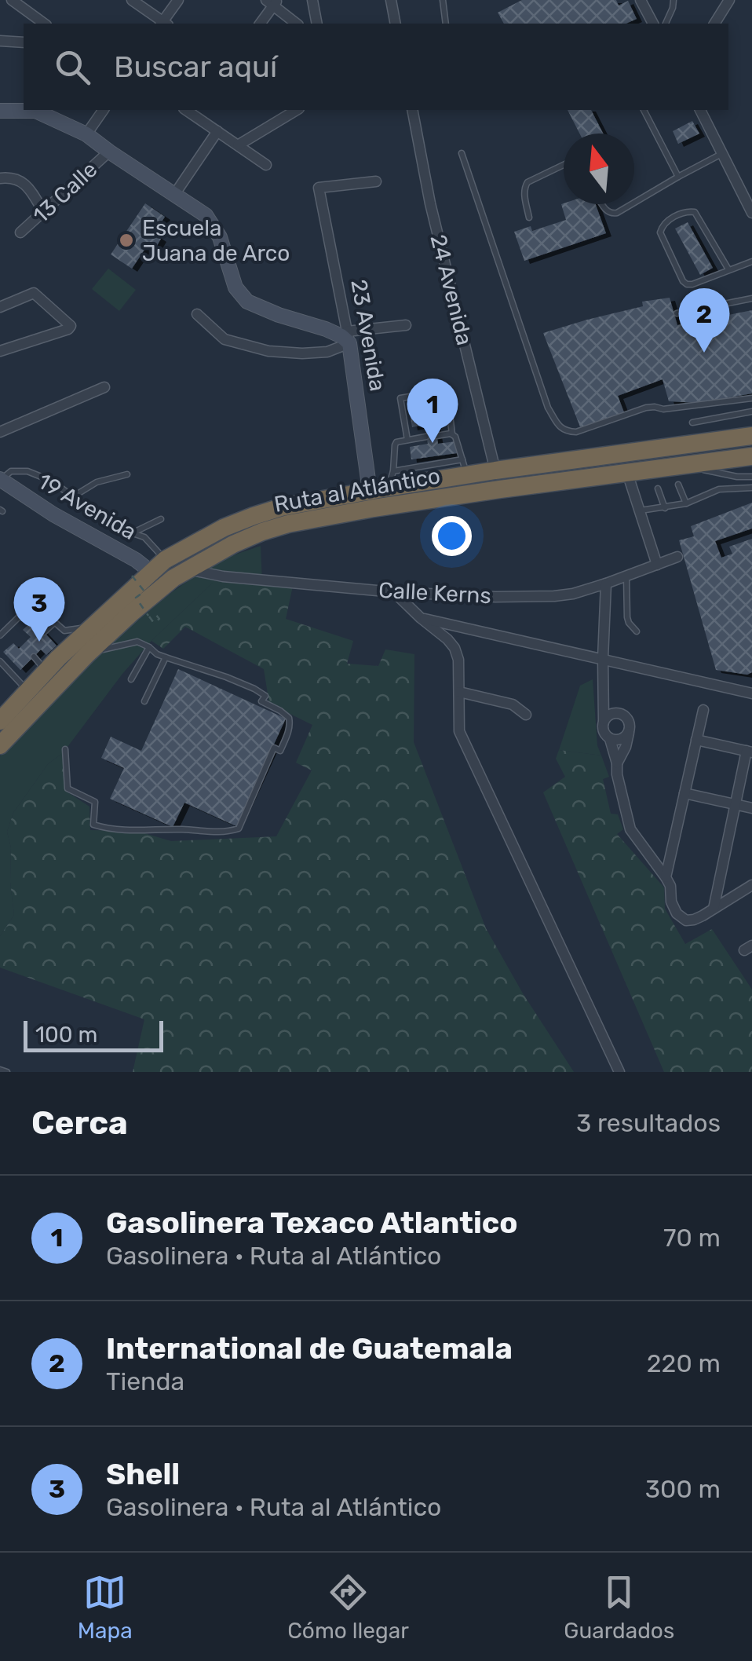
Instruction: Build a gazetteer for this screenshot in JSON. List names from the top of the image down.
{
  "streets": {
    "highway": ["Ruta al Atlántico"],
    "street": [
      "13 Calle",
      "24 Avenida",
      "23 Avenida",
      "19 Avenida",
      "Calle Kerns"
    ]
  },
  "crossings": [
    ["24 Avenida", "Ruta al Atlántico"],
    ["23 Avenida", "Ruta al Atlántico"],
    ["Ruta al Atlántico", "19 Avenida"],
    ["Ruta al Atlántico", "Calle Kerns"]
  ],
  "places": ["Escuela Juana de Arco"],
  "scale_bar": "100 m",
  "north": "top",
  "page": {
    "search": "Buscar aquí",
    "pins": ["2", "1", "3"],
    "scale": "100 m",
    "heading": ["Cerca", "3 resultados"],
    "list": [
      {
        "mark": "1",
        "name": "Gasolinera Texaco Atlantico",
        "note": "Gasolinera · Ruta al Atlántico",
        "value": "70 m"
      },
      {
        "mark": "2",
        "name": "International de Guatemala",
        "note": "Tienda",
        "value": "220 m"
      },
      {
        "mark": "3",
        "name": "Shell",
        "note": "Gasolinera · Ruta al Atlántico",
        "value": "300 m"
      }
    ],
    "nav": ["Mapa", "Cómo llegar", "Guardados"]
  }
}
